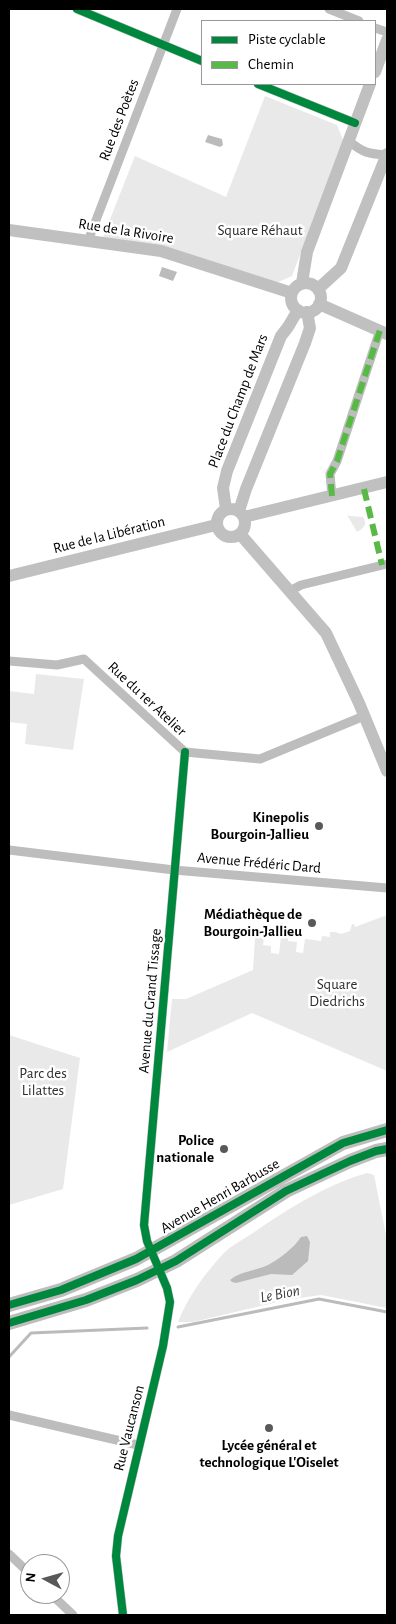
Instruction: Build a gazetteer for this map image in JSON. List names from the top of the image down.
{
  "streets": {
    "main road": ["Avenue Henri Barbusse"],
    "street": [
      "Rue des Poètes",
      "Rue de la Rivoire",
      "Place du Champ de Mars",
      "Rue de la Libération",
      "Rue du 1er Atelier",
      "Avenue Frédéric Dard",
      "Avenue du Grand Tissage",
      "Rue Vaucanson"
    ]
  },
  "crossings": [
    ["Rue des Poètes", "Rue de la Rivoire"],
    ["Rue de la Rivoire", "Place du Champ de Mars"],
    ["Place du Champ de Mars", "Rue de la Libération"],
    ["Rue du 1er Atelier", "Avenue du Grand Tissage"],
    ["Avenue Frédéric Dard", "Avenue du Grand Tissage"],
    ["Avenue du Grand Tissage", "Avenue Henri Barbusse"],
    ["Avenue du Grand Tissage", "Rue Vaucanson"],
    ["Avenue Henri Barbusse", "Rue Vaucanson"]
  ],
  "water": ["Le Bion"],
  "parks": ["Square Réhaut", "Square Diedrichs", "Parc des Lilattes"],
  "places": [
    "Kinepolis Bourgoin-Jallieu",
    "Médiathèque de Bourgoin-Jallieu",
    "Police nationale",
    "Lycée général et technologique L'Oiselet"
  ],
  "legend": ["Piste cyclable", "Chemin"],
  "north": "left"
}
